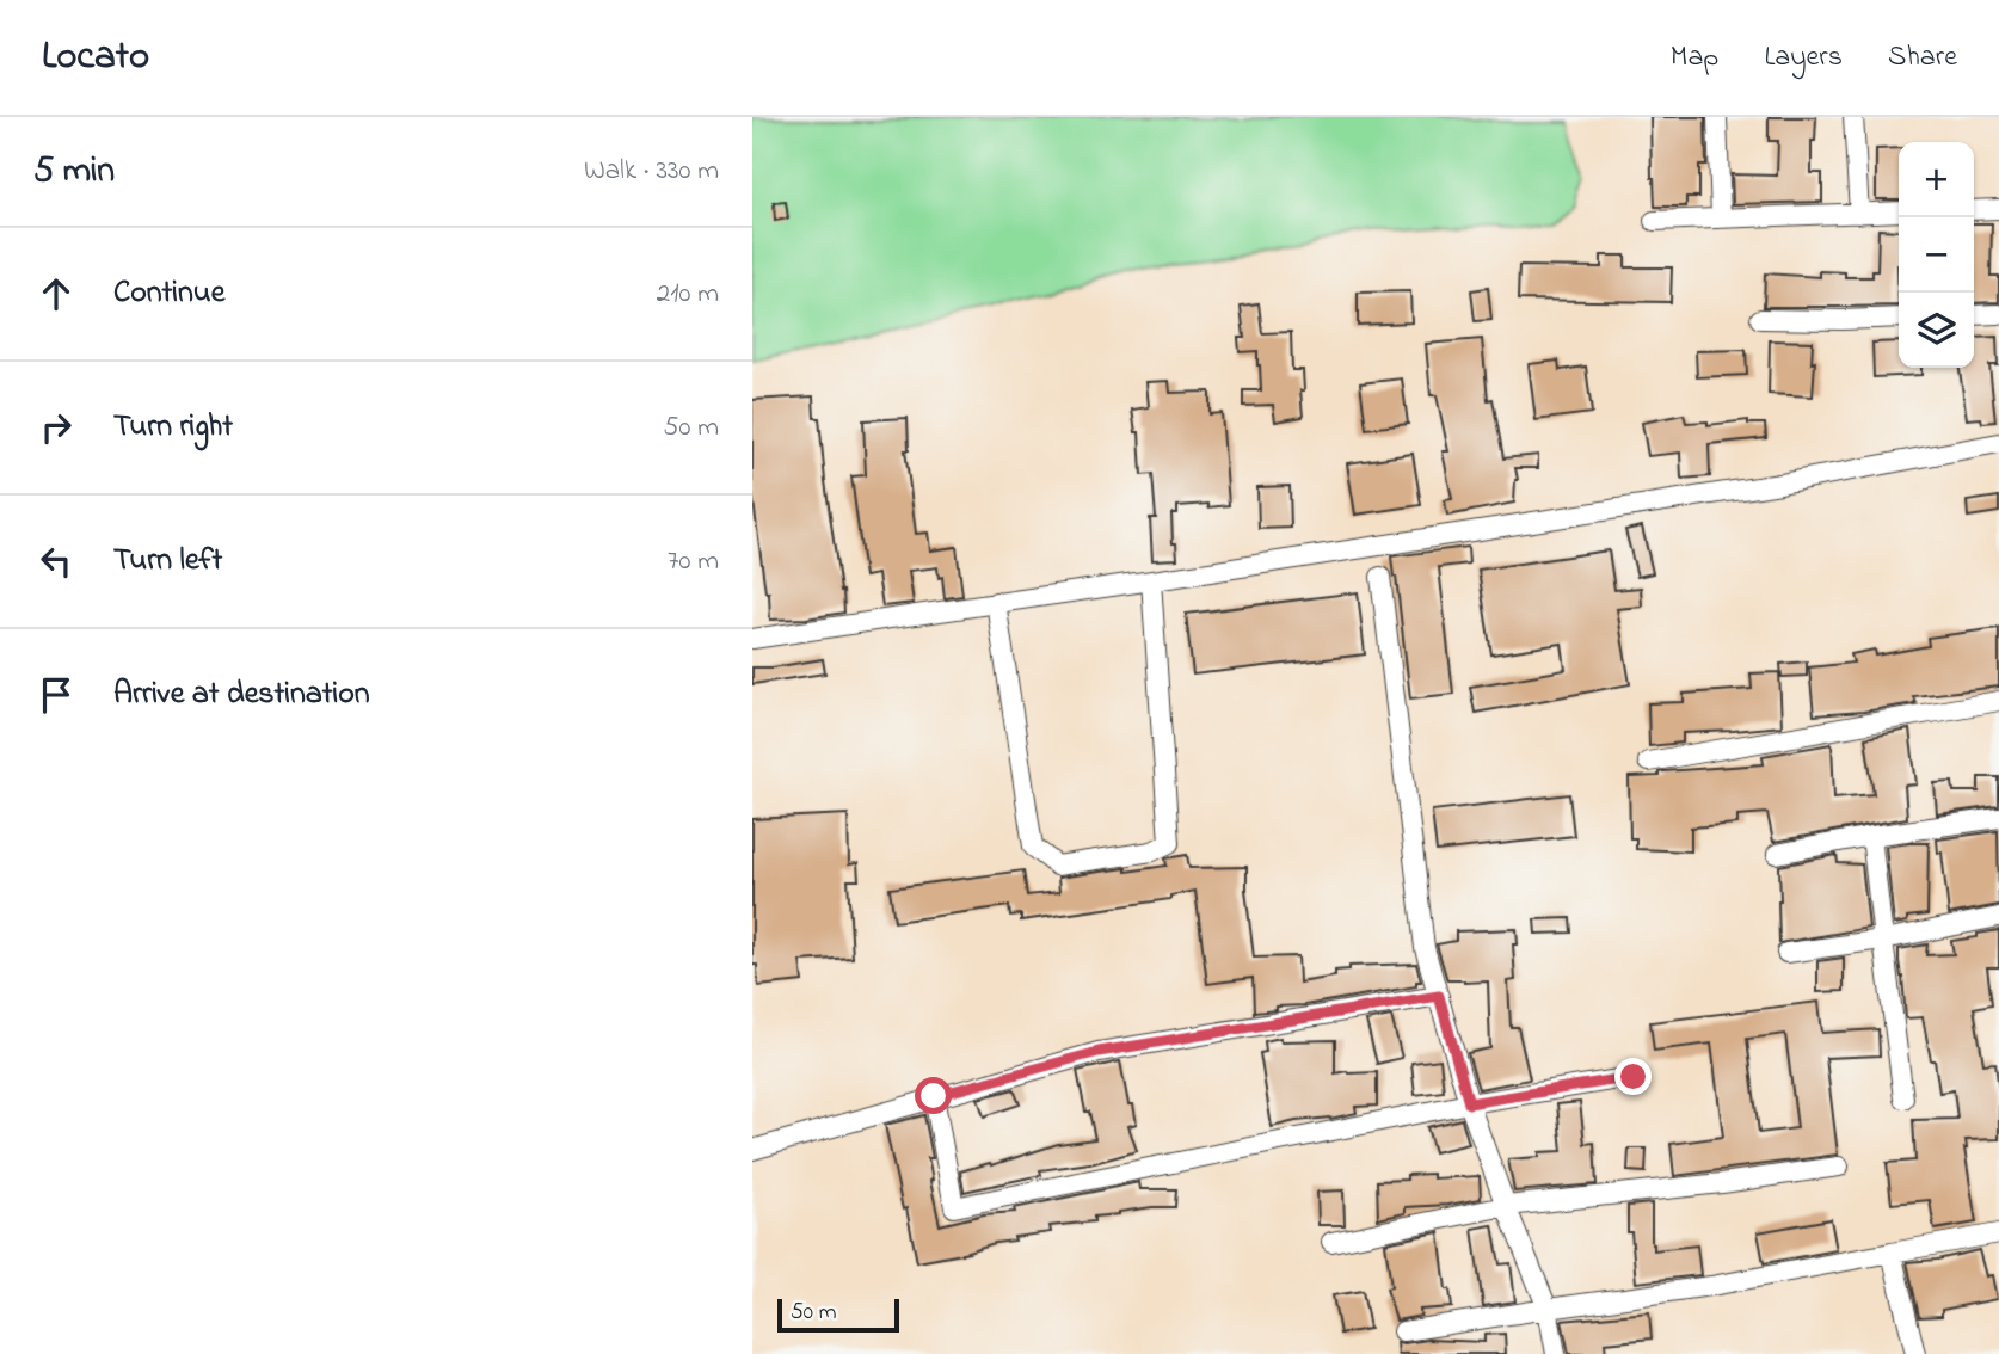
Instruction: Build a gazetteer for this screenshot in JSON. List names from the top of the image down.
{
  "scale_bar": "50 m",
  "page": {
    "header": "Locato",
    "nav": ["Map", "Layers", "Share"],
    "heading": ["5 min", "Walk · 330 m"],
    "map_buttons": ["+", "−"],
    "list": [
      ["Continue", "210 m"],
      ["Turn right", "50 m"],
      ["Turn left", "70 m"],
      "Arrive at destination"
    ],
    "scale": "50 m"
  }
}
